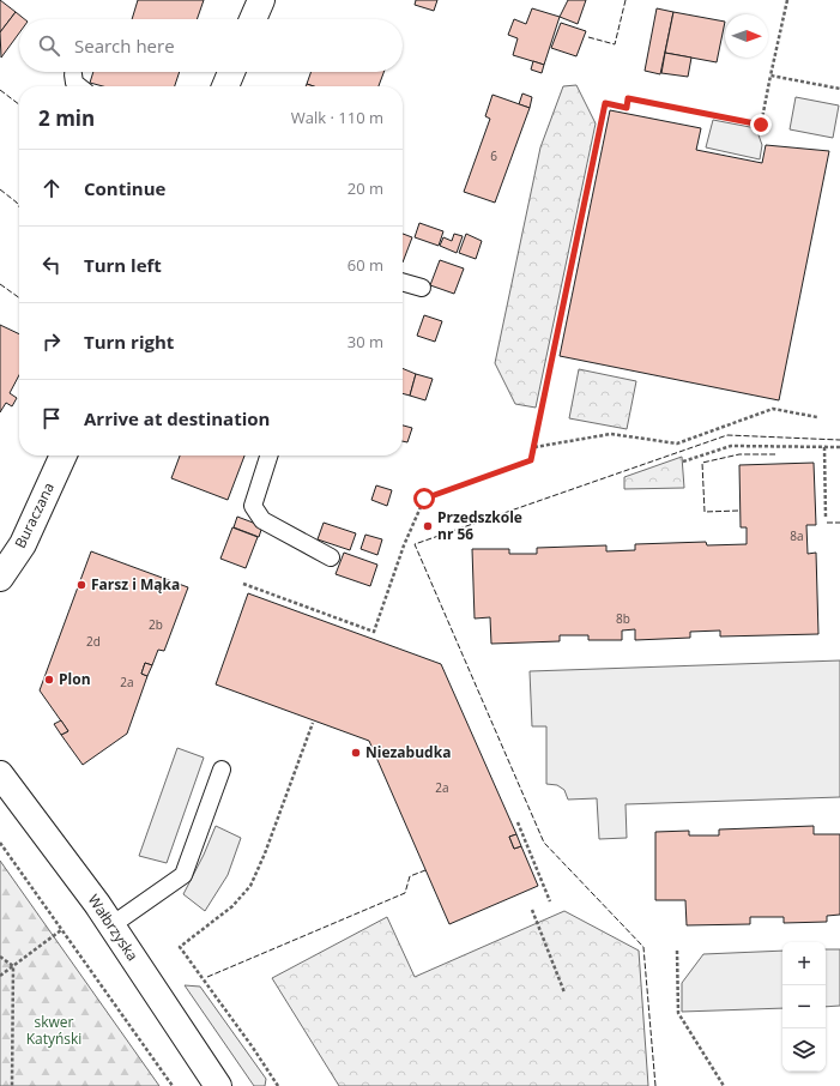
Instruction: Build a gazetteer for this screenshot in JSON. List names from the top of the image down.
{
  "streets": {
    "street": ["Buraczana", "Wałbrzyska"]
  },
  "parks": ["skwer Katyński"],
  "places": [
    "Przedszkole nr 56",
    "Farsz i Mąka",
    "Plon",
    "Niezabudka"
  ],
  "house_numbers": [
    "6",
    "8a",
    "8b",
    "2b",
    "2d",
    "2a",
    "2a"
  ],
  "north": "right",
  "page": {
    "search": "Search here",
    "heading": ["2 min", "Walk · 110 m"],
    "list": [
      ["Continue", "20 m"],
      ["Turn left", "60 m"],
      ["Turn right", "30 m"],
      "Arrive at destination"
    ],
    "map_buttons": ["+", "−"]
  }
}
